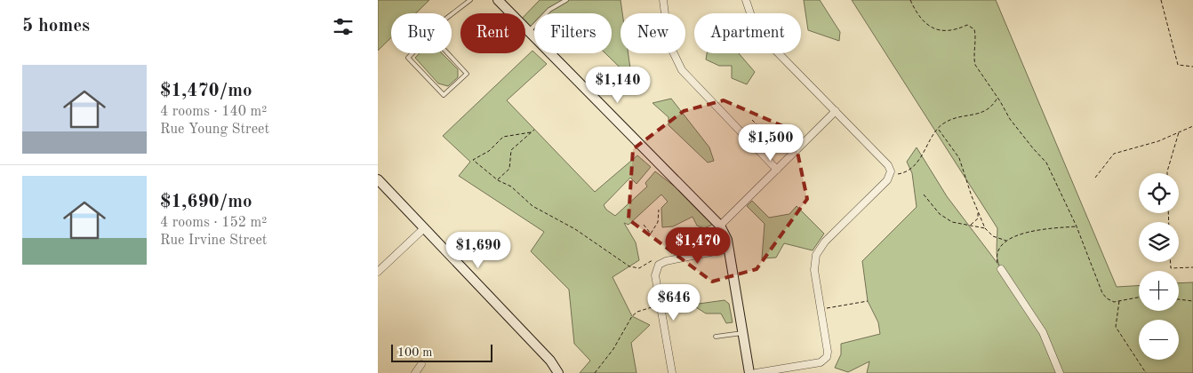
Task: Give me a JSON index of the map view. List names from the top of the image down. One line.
{"scale_bar":"100 m","page":{"heading":"5 homes","chip":["Buy","Rent","Filters","New","Apartment"],"list":[{"name":"$1,470/mo","note":"4 rooms · 140 m² · Rue Young Street"},{"name":"$1,690/mo","note":"4 rooms · 152 m² · Rue Irvine Street"}],"price":["$1,140","$1,500","$1,470","$1,690","$646"],"map_buttons":["+","−"],"scale":"100 m"}}
